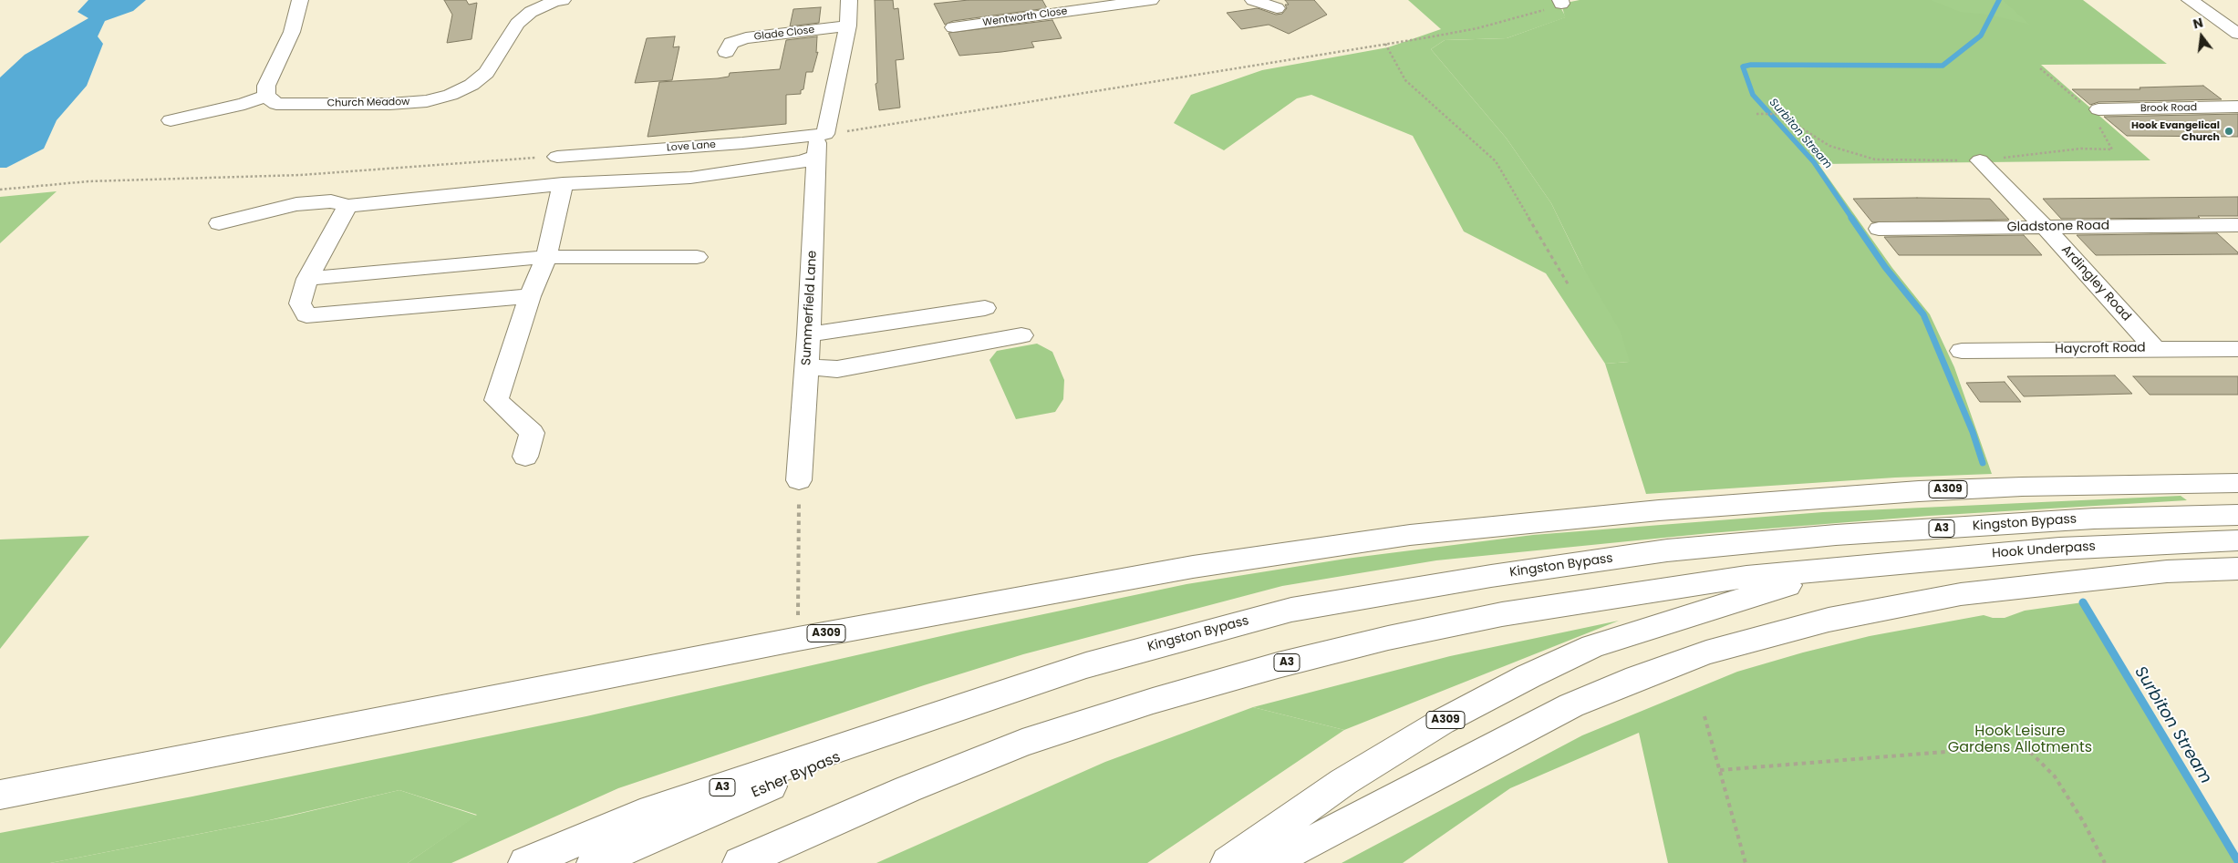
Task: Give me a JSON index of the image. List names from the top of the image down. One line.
{"streets":{"main road":["Wentworth Close","Glade Close","Church Meadow","Brook Road","Love Lane","Gladstone Road","Ardingley Road","Summerfield Lane","Haycroft Road","A309","Kingston Bypass","A3","Hook Underpass","Esher Bypass"]},"crossings":[["Glade Close","Summerfield Lane"],["Love Lane","Summerfield Lane"],["Gladstone Road","Ardingley Road"],["Ardingley Road","Haycroft Road"],["A309","A3"],["A309","Hook Underpass"],["Kingston Bypass","A3"],["Kingston Bypass","Esher Bypass"],["A3","Hook Underpass"],["A3","Esher Bypass"]],"water":["Surbiton Stream"],"parks":["Hook Leisure Gardens Allotments"],"places":["Hook Evangelical Church"],"north":"top"}
